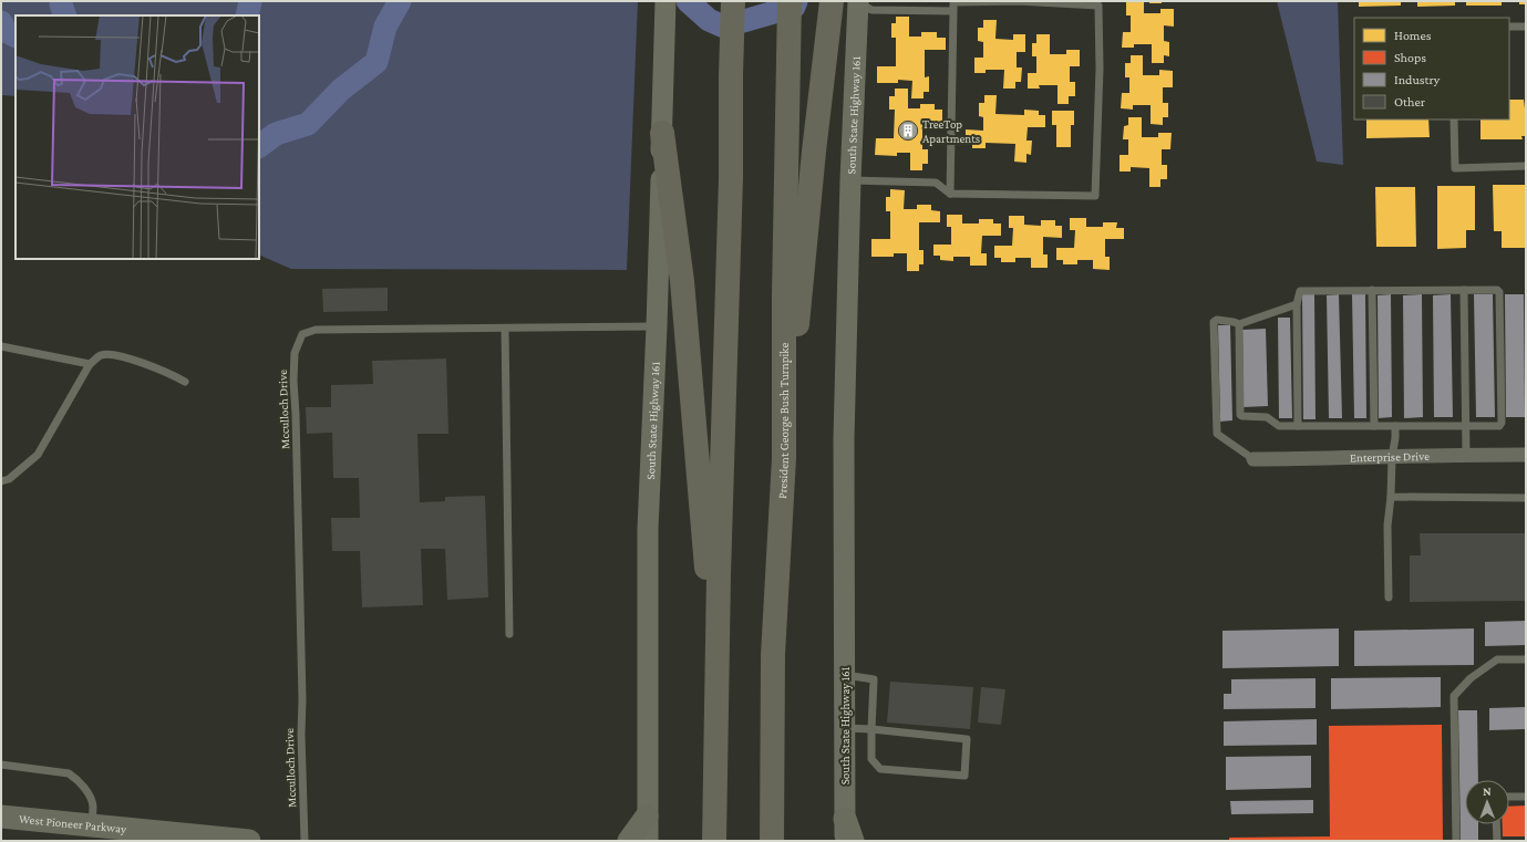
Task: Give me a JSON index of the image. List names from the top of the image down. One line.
{"streets":{"highway":["President George Bush Turnpike"],"main road":["South State Highway 161","West Pioneer Parkway"],"street":["Enterprise Drive"],"lane":["Mcculloch Drive"]},"crossings":[["South State Highway 161","Mcculloch Drive"]],"places":{"building":["TreeTop Apartments"]},"legend":["Homes","Shops","Industry","Other"],"north":"top"}
